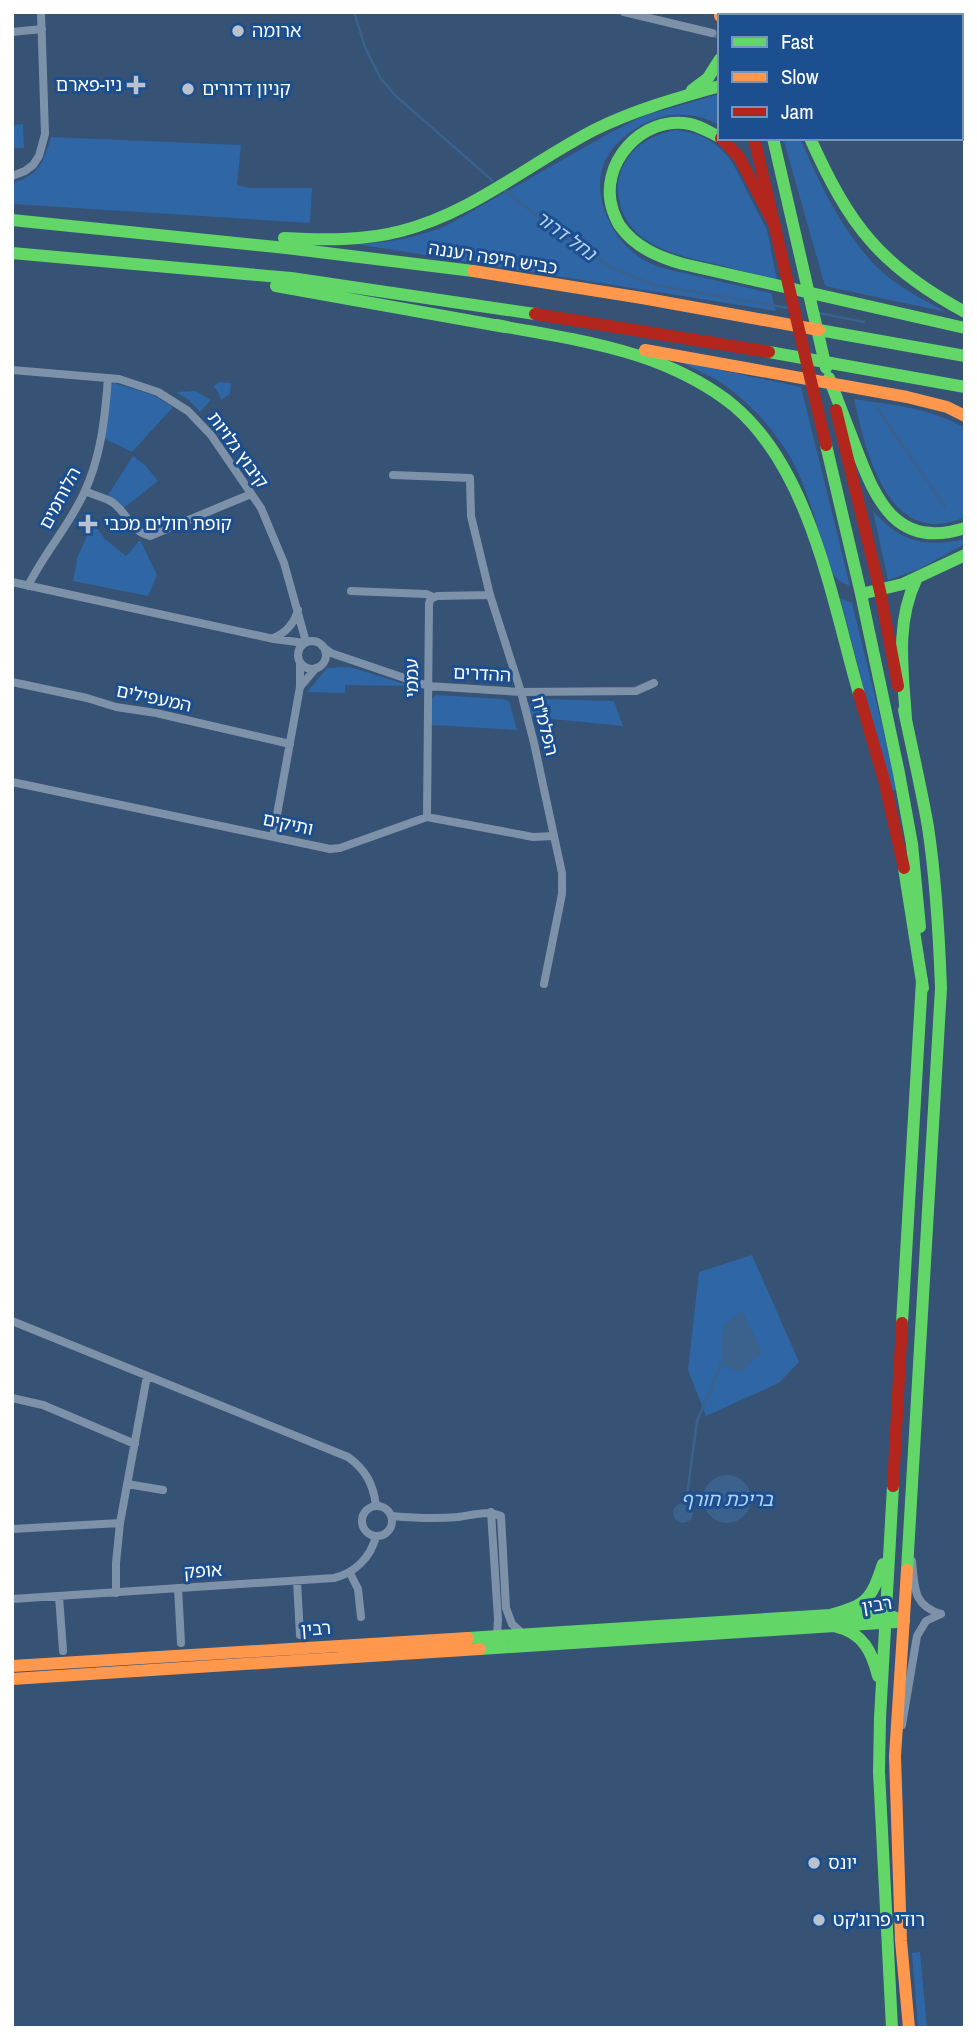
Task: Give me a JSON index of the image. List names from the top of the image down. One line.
{"streets":{"main road":["כביש חיפה רעננה","רבין"],"street":["קיבוץ גלויות","הלוחמים","ההדרים","עממי","המעפילים","הפלמ\"ח","ותיקים","אופק"]},"crossings":[["קיבוץ גלויות","הלוחמים"],["קיבוץ גלויות","ההדרים"],["ההדרים","עממי"],["ההדרים","הפלמ\"ח"],["עממי","ותיקים"],["הפלמ\"ח","ותיקים"]],"water":["נחל דרור","בריכת חורף"],"places":{"other":["ארומה","קניון דרורים","יונס","רודי פרוג'קט"],"health":["ניו-פארם","קופת חולים מכבי"]},"legend":["Fast","Slow","Jam"]}
